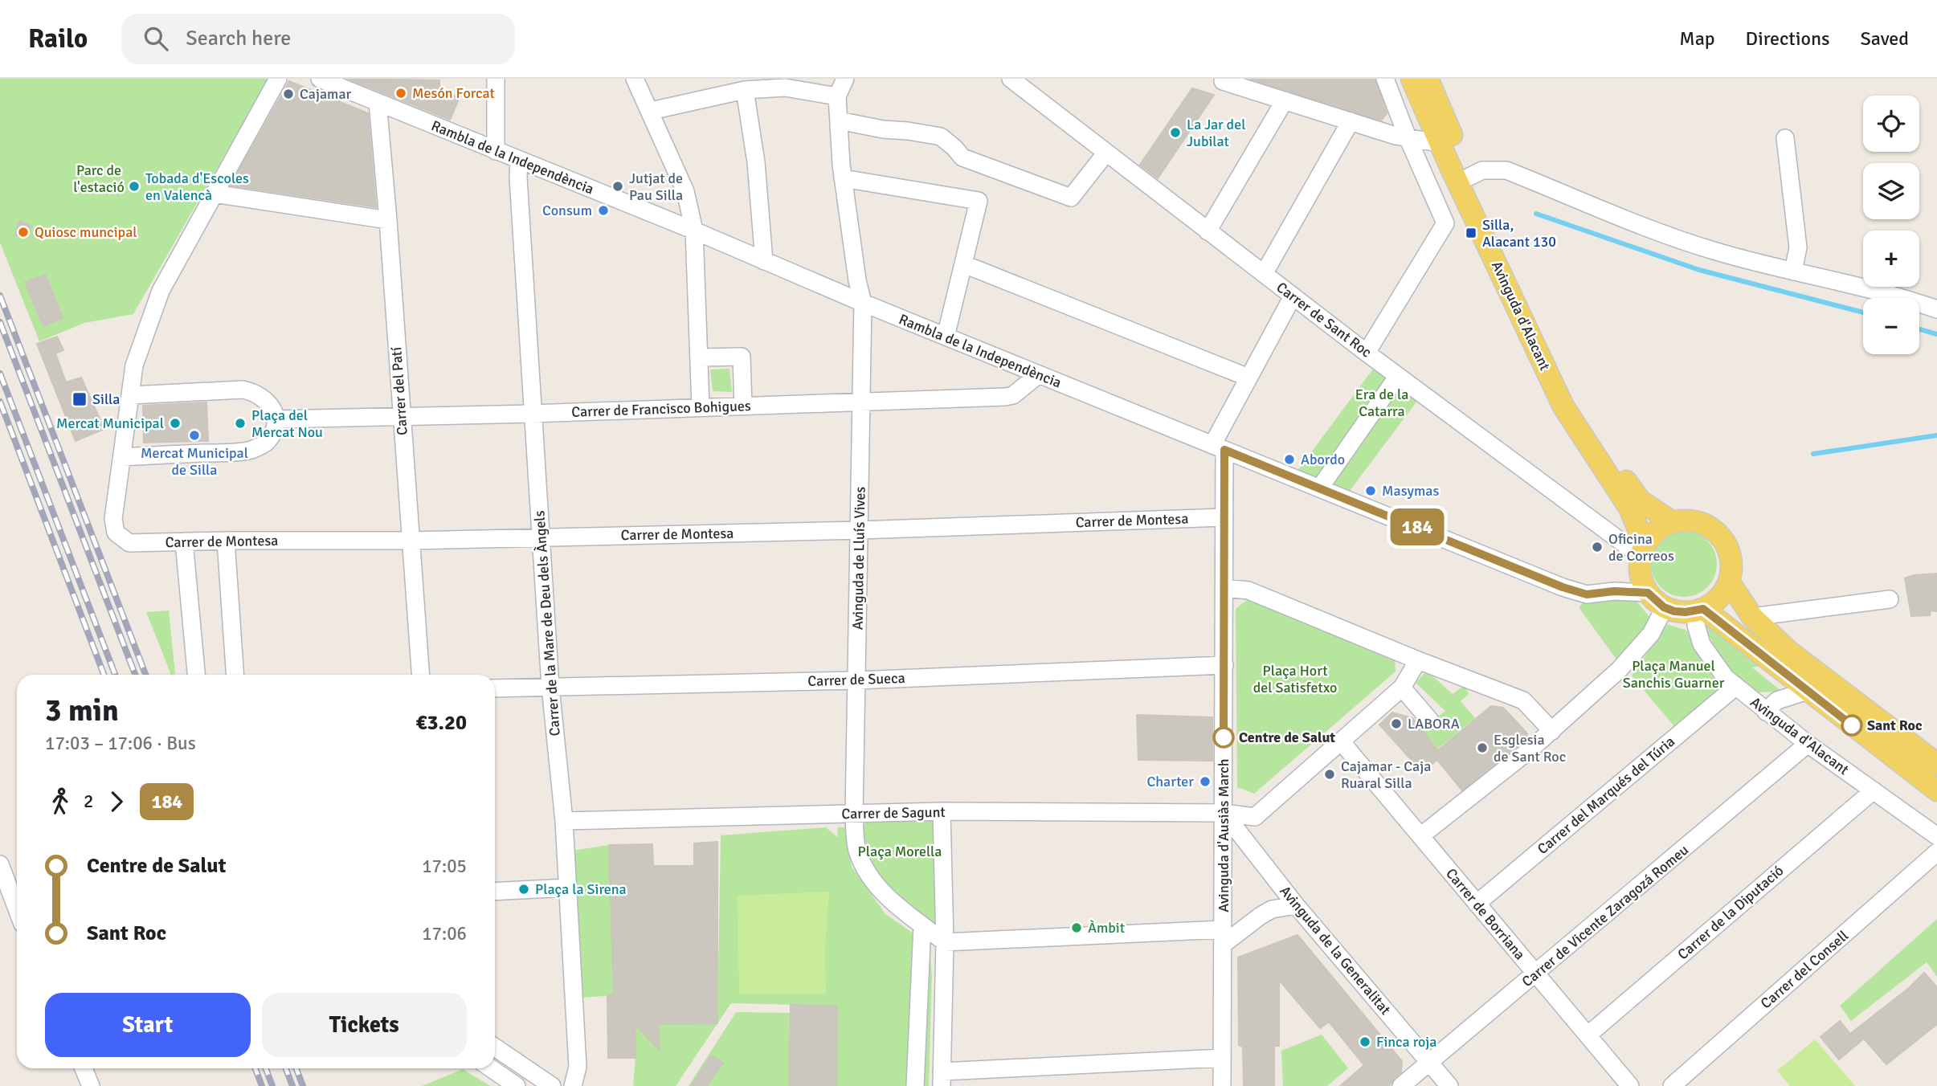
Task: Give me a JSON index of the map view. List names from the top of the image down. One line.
{"streets":{"main road":["Avinguda d'Alacant"],"street":["Rambla de la Independència","Carrer de Sant Roc","Carrer del Patí","Carrer de Francisco Bohigues","Carrer de Montesa","Avinguda de Lluís Vives","Carrer de la Mare de Deu dels Àngels","Carrer de Sueca","Carrer del Marqués del Túria","Carrer de Sagunt","Avinguda d'Ausiàs March","Carrer de la Diputació","Carrer de Borriana","Carrer de Vicente Zaragozá Romeu","Avinguda de la Generalitat","Carrer del Consell"]},"crossings":[["Rambla de la Independència","Avinguda d'Alacant"],["Rambla de la Independència","Carrer de Sant Roc"],["Rambla de la Independència","Carrer del Patí"],["Rambla de la Independència","Carrer de Francisco Bohigues"],["Rambla de la Independència","Avinguda de Lluís Vives"],["Rambla de la Independència","Carrer de la Mare de Deu dels Àngels"],["Rambla de la Independència","Avinguda d'Ausiàs March"],["Avinguda d'Alacant","Carrer de Sant Roc"],["Avinguda d'Alacant","Carrer del Marqués del Túria"],["Avinguda d'Alacant","Carrer de la Diputació"],["Avinguda d'Alacant","Carrer de Vicente Zaragozá Romeu"],["Carrer del Patí","Carrer de Francisco Bohigues"],["Carrer del Patí","Carrer de Montesa"],["Carrer de Francisco Bohigues","Avinguda de Lluís Vives"],["Carrer de Francisco Bohigues","Carrer de la Mare de Deu dels Àngels"],["Carrer de Montesa","Avinguda de Lluís Vives"],["Carrer de Montesa","Carrer de la Mare de Deu dels Àngels"],["Carrer de Montesa","Avinguda d'Ausiàs March"],["Avinguda de Lluís Vives","Carrer de Sueca"],["Avinguda de Lluís Vives","Carrer de Sagunt"],["Carrer de la Mare de Deu dels Àngels","Carrer de Sueca"],["Carrer de la Mare de Deu dels Àngels","Carrer de Sagunt"],["Carrer de Sueca","Avinguda d'Ausiàs March"],["Carrer del Marqués del Túria","Carrer de Borriana"],["Carrer de Sagunt","Avinguda d'Ausiàs March"],["Carrer de Sagunt","Carrer de Borriana"],["Carrer de Sagunt","Avinguda de la Generalitat"],["Avinguda d'Ausiàs March","Avinguda de la Generalitat"],["Carrer de la Diputació","Carrer de Borriana"],["Carrer de Borriana","Carrer de Vicente Zaragozá Romeu"],["Carrer de Vicente Zaragozá Romeu","Avinguda de la Generalitat"]],"parks":["Parc de l'estació","Era de la Catarra","Plaça Manuel Sanchis Guarner","Plaça Hort del Satisfetxo","Plaça Morella"],"places":{"other":["Mesón Forcat","Cajamar","La Jar del Jubilat","Tobada d'Escoles en Valencà","Jutjat de Pau Silla","Consum","Quiosc muncipal","Mercat Municipal","Plaça del Mercat Nou","Mercat Municipal de Silla","Abordo","Masymas","Oficina de Correos","LABORA","Sant Roc","Centre de Salut","Esglesia de Sant Roc","Cajamar - Caja Ruaral Silla","Charter","Plaça la Sirena","Àmbit","Finca roja"],"transit":["Silla, Alacant 130","Silla"]},"lines":["bus line 184"],"page":{"header":"Railo","search":"Search here","nav":["Map","Directions","Saved"],"on_map":"184","map_buttons":["+","−"],"heading":["3 min","17:03 – 17:06 · Bus","€3.20"],"legs":["2","184"],"list":[{"name":"Centre de Salut","value":"17:05"},{"name":"Sant Roc","value":"17:06"}],"buttons":["Start","Tickets"]}}
